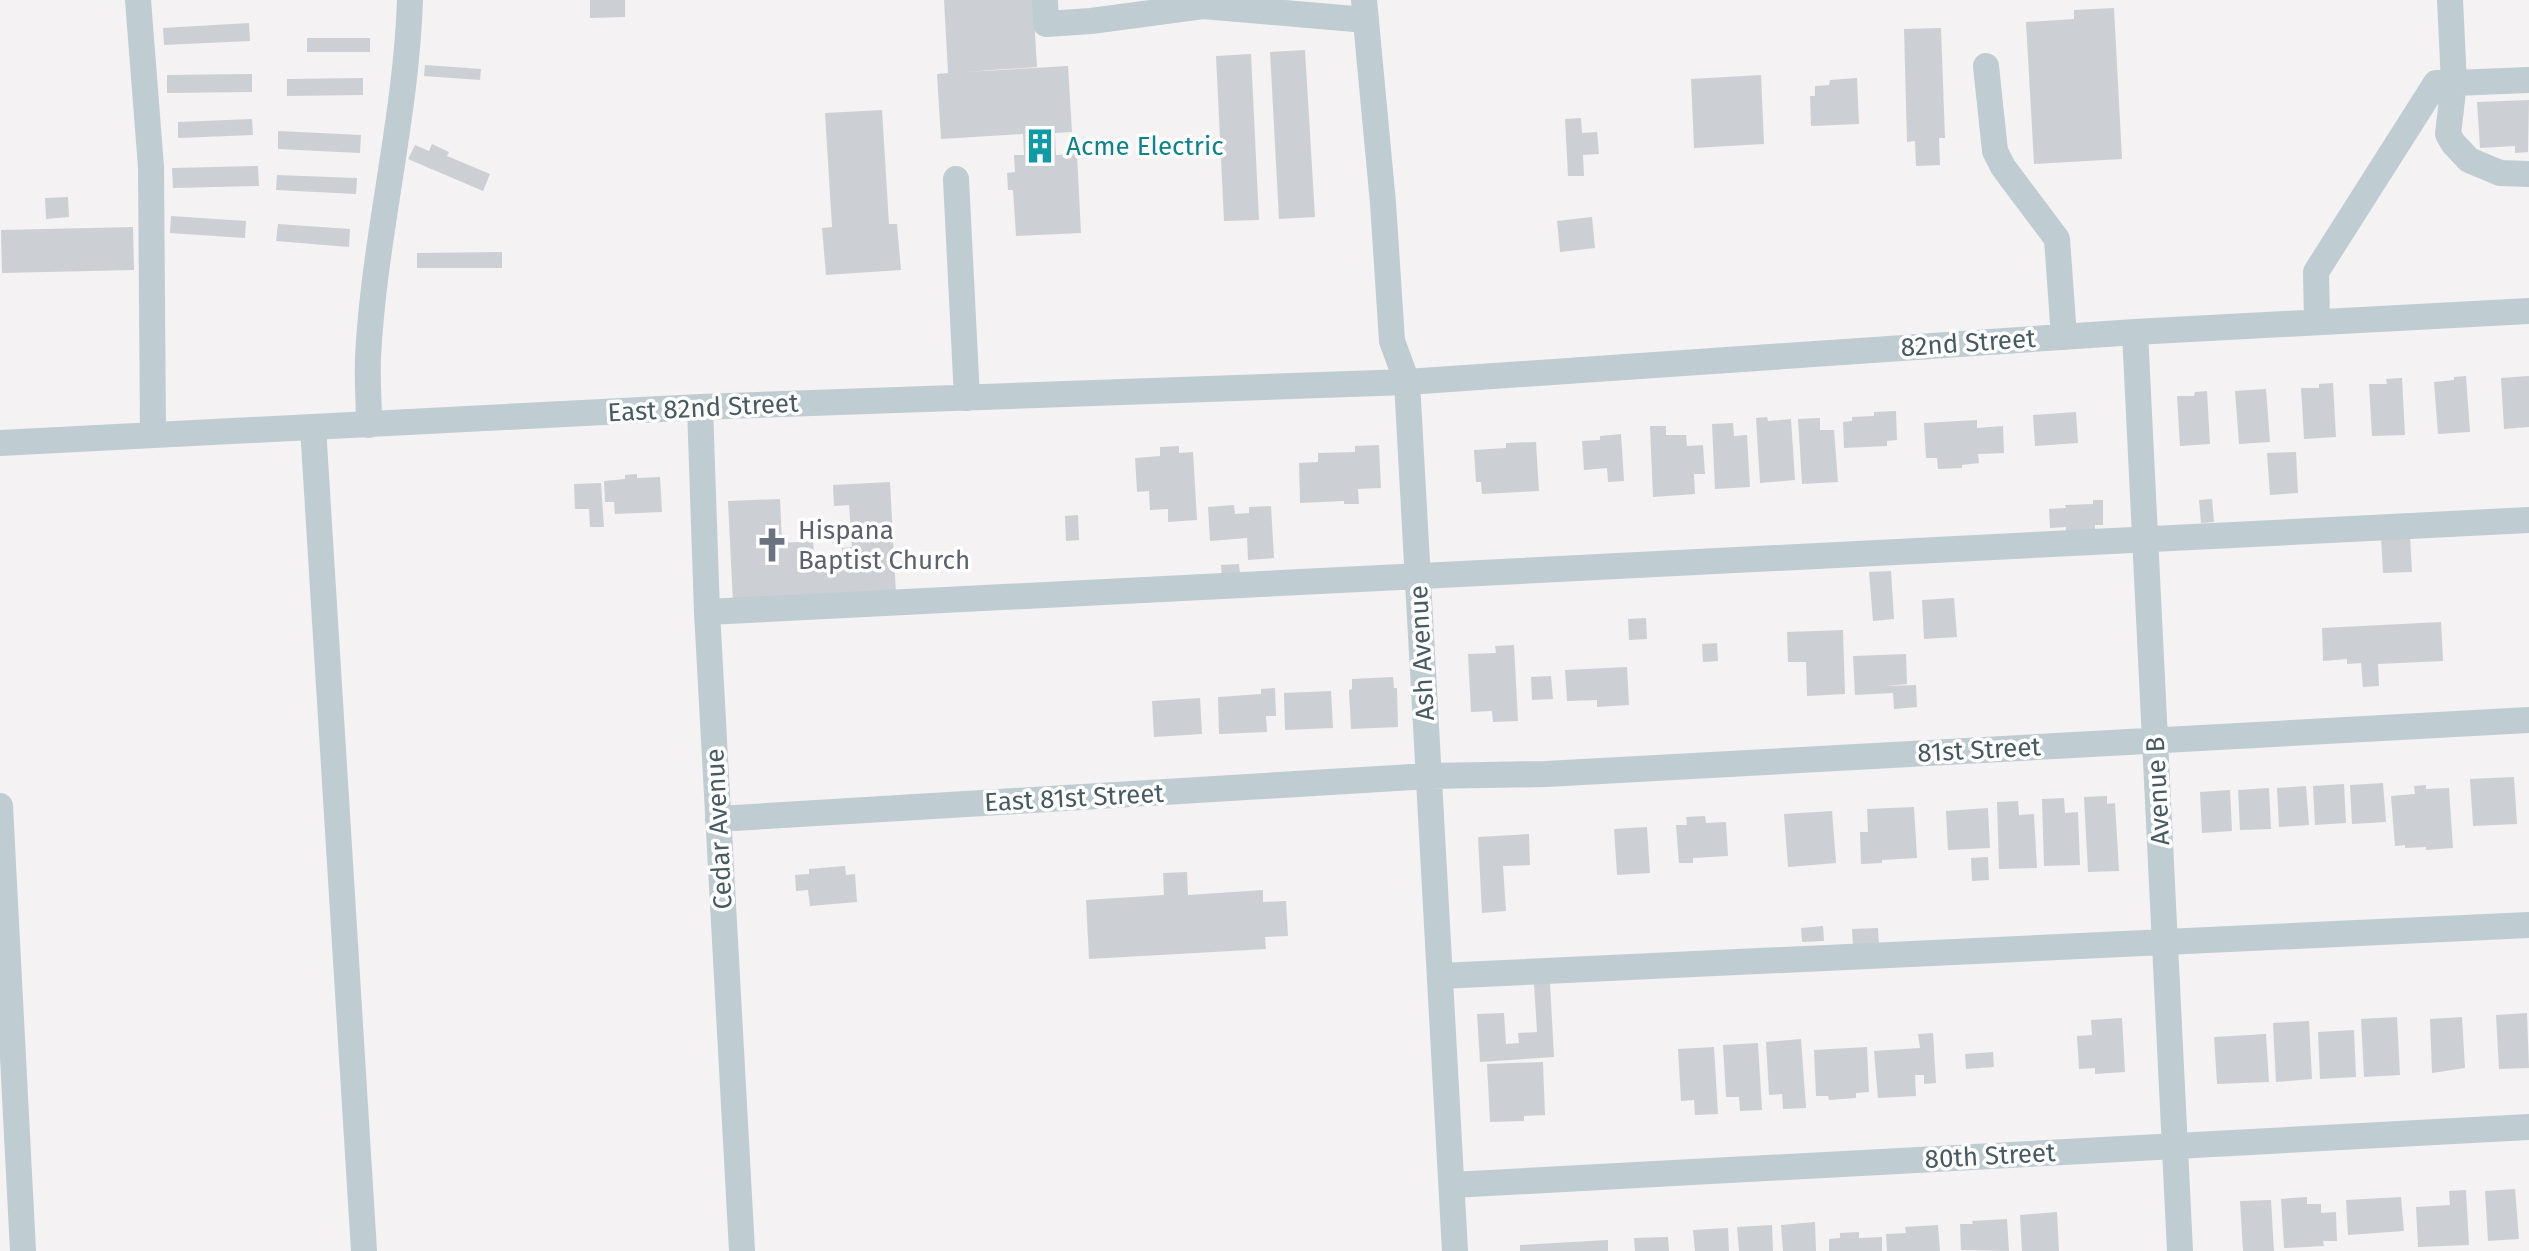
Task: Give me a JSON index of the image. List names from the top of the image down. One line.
{"streets":{"street":["82nd Street","East 82nd Street","Ash Avenue","81st Street","Avenue B","East 81st Street","Cedar Avenue","80th Street"]},"crossings":[["82nd Street","East 82nd Street"],["82nd Street","Ash Avenue"],["82nd Street","Avenue B"],["East 82nd Street","Ash Avenue"],["East 82nd Street","Cedar Avenue"],["Ash Avenue","81st Street"],["Ash Avenue","East 81st Street"],["Ash Avenue","80th Street"],["81st Street","Avenue B"],["81st Street","East 81st Street"],["Avenue B","80th Street"],["East 81st Street","Cedar Avenue"]],"places":{"building":["Acme Electric"],"church":["Hispana Baptist Church"]}}
